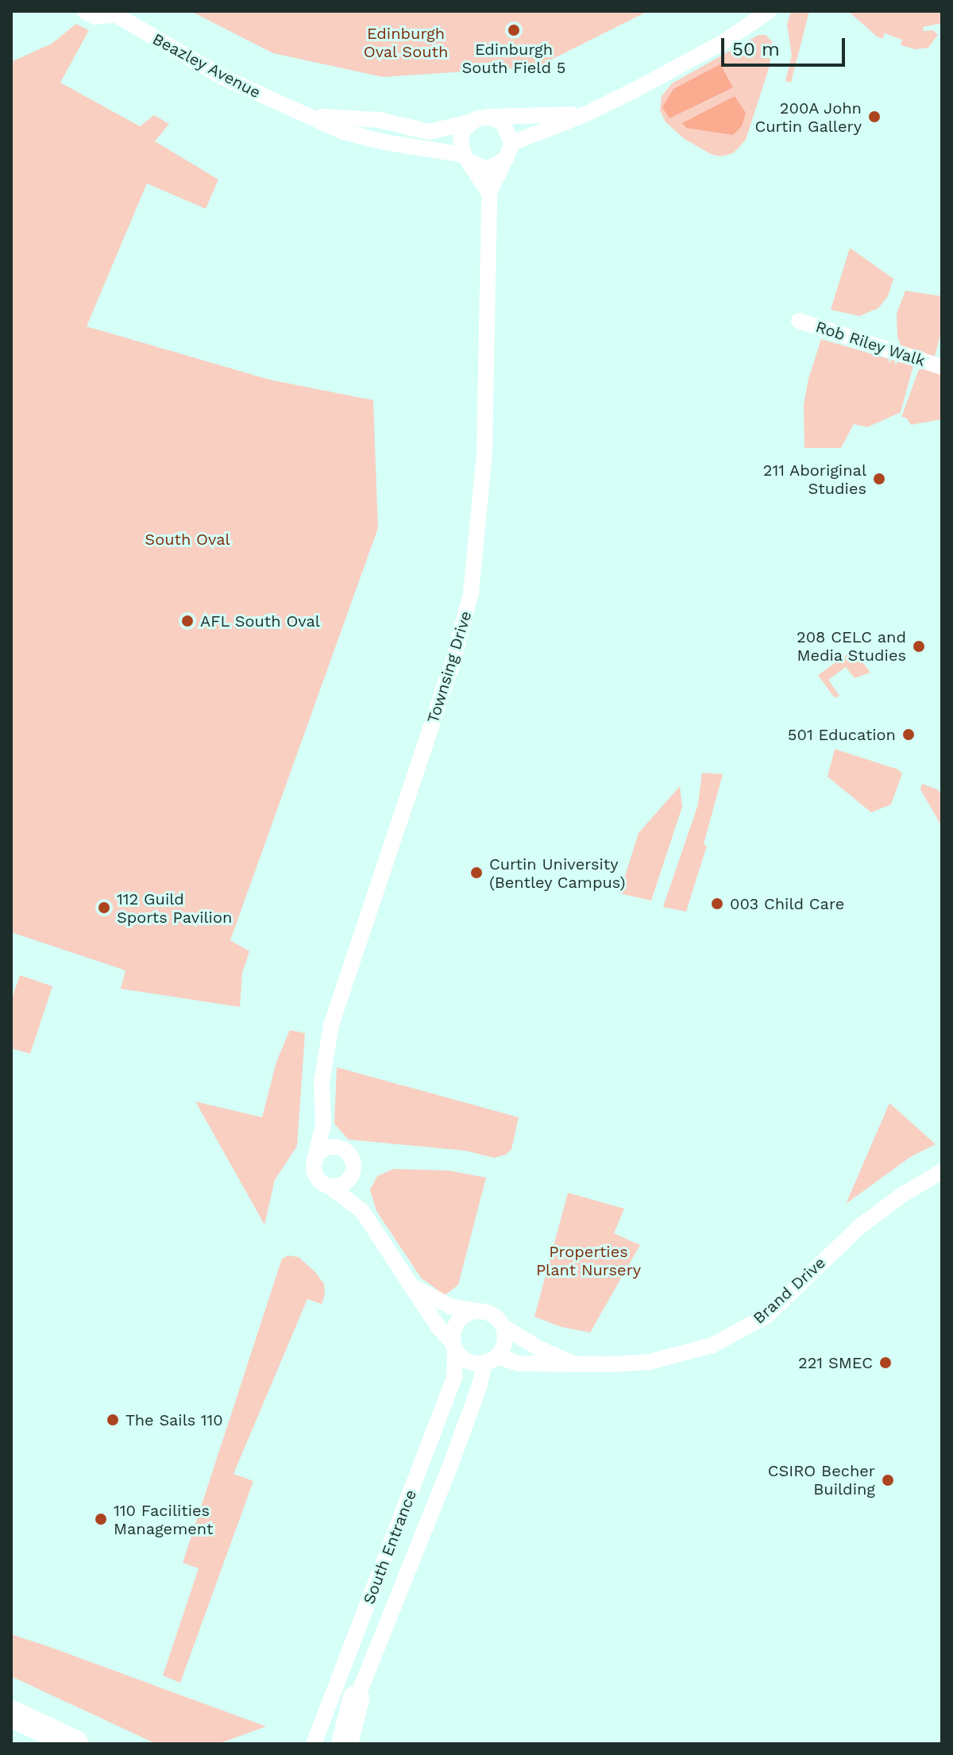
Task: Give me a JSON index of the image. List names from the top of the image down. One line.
{"streets":{"street":["Beazley Avenue","Rob Riley Walk","Townsing Drive","Brand Drive","South Entrance"]},"crossings":[["Beazley Avenue","Townsing Drive"],["Brand Drive","South Entrance"]],"parks":["Edinburgh Oval South","South Oval","Properties Plant Nursery"],"places":["Edinburgh South Field 5","200A John Curtin Gallery","211 Aboriginal Studies","AFL South Oval","208 CELC and Media Studies","501 Education","Curtin University (Bentley Campus)","003 Child Care","112 Guild Sports Pavilion","221 SMEC","The Sails 110","CSIRO Becher Building","110 Facilities Management"],"scale_bar":"50 m"}
